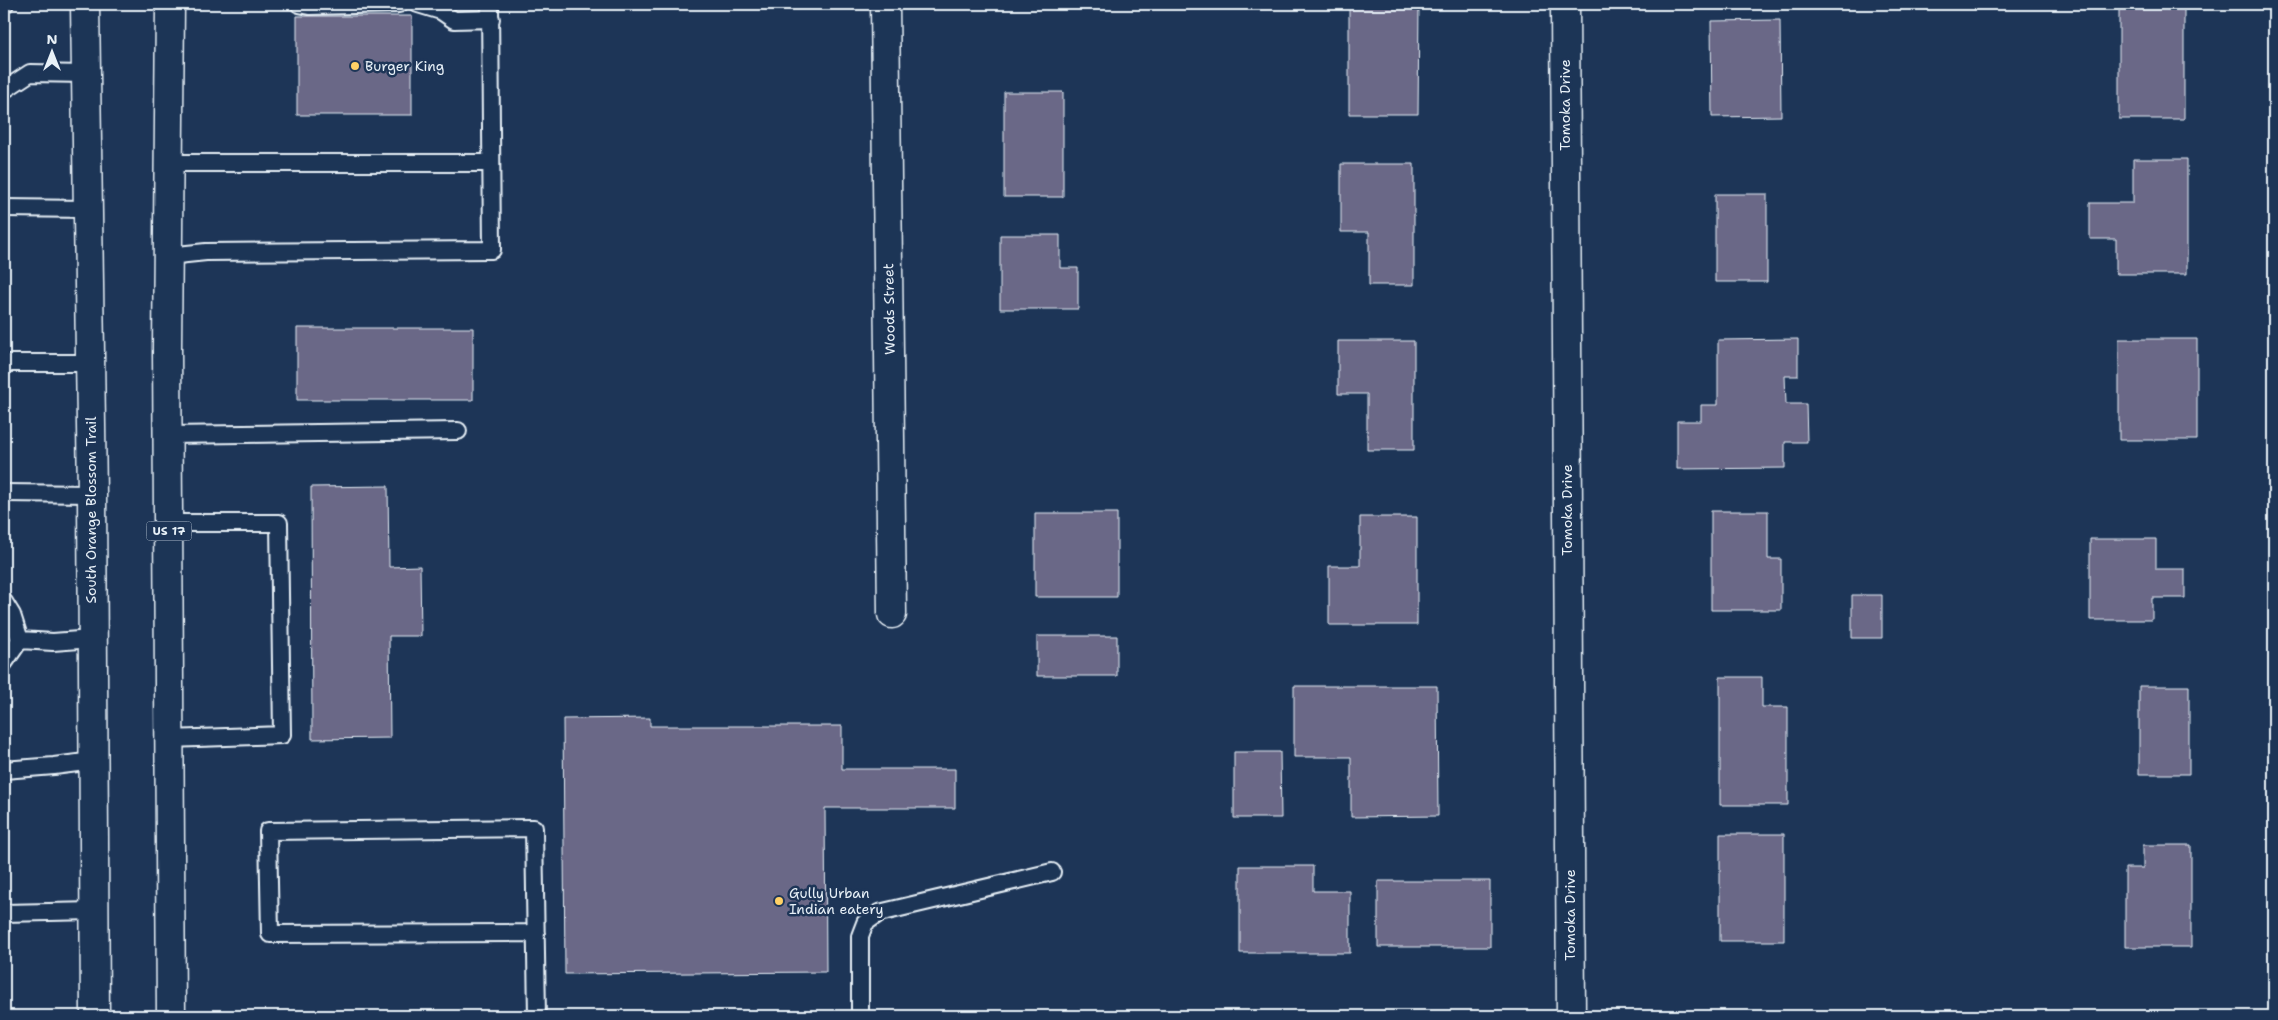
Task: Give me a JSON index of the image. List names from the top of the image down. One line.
{"streets":{"main road":["Tomoka Drive","Woods Street","South Orange Blossom Trail","US 17"]},"places":["Burger King","Gully Urban Indian eatery"],"north":"top"}
